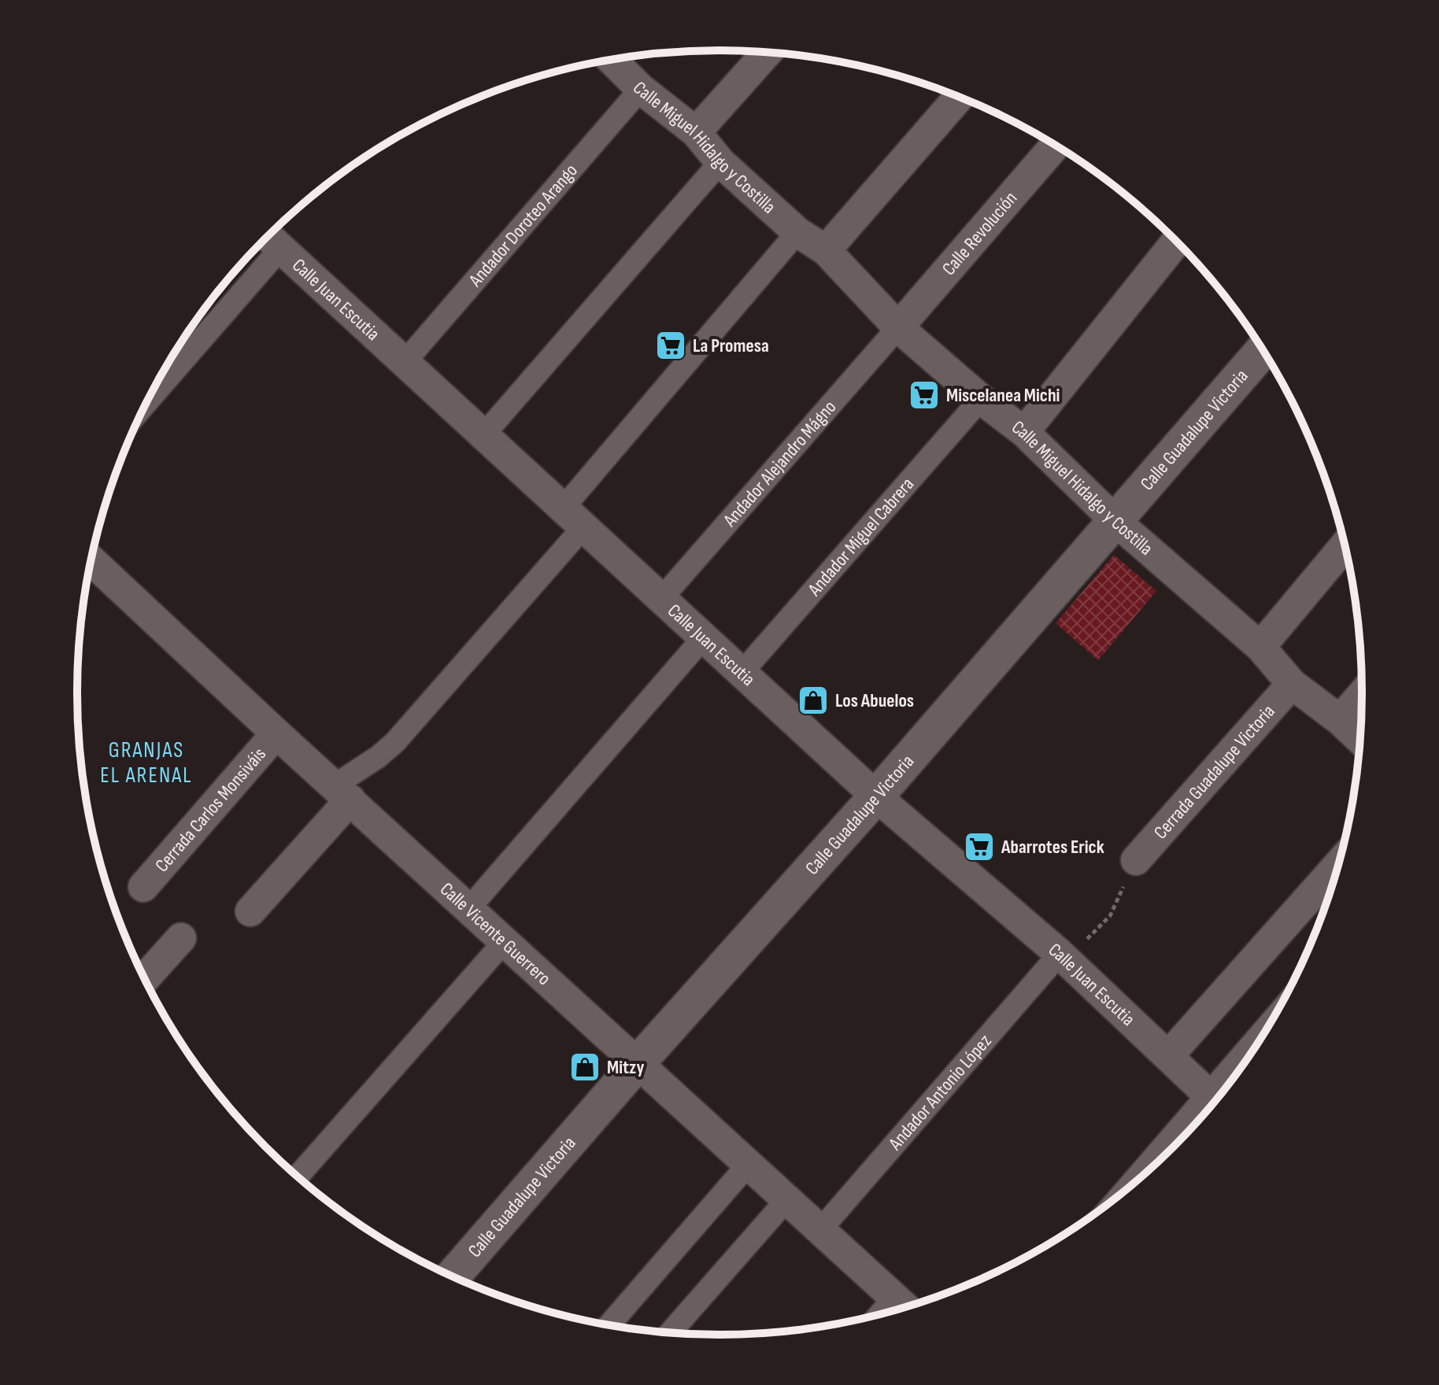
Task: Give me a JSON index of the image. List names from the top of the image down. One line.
{"streets":{"street":["Calle Miguel Hidalgo y Costilla","Andador Doroteo Arango","Calle Revolución","Calle Juan Escutia","Calle Guadalupe Victoria","Andador Alejandro Mágno","Andador Miguel Cabrera","Cerrada Guadalupe Victoria","Cerrada Carlos Monsiváis","Calle Vicente Guerrero","Andador Antonio López"]},"crossings":[["Calle Miguel Hidalgo y Costilla","Andador Doroteo Arango"],["Calle Miguel Hidalgo y Costilla","Calle Revolución"],["Calle Miguel Hidalgo y Costilla","Calle Guadalupe Victoria"],["Calle Miguel Hidalgo y Costilla","Andador Alejandro Mágno"],["Calle Miguel Hidalgo y Costilla","Andador Miguel Cabrera"],["Calle Miguel Hidalgo y Costilla","Cerrada Guadalupe Victoria"],["Andador Doroteo Arango","Calle Juan Escutia"],["Calle Revolución","Andador Alejandro Mágno"],["Calle Juan Escutia","Calle Guadalupe Victoria"],["Calle Juan Escutia","Andador Alejandro Mágno"],["Calle Juan Escutia","Andador Miguel Cabrera"],["Calle Juan Escutia","Andador Antonio López"],["Calle Guadalupe Victoria","Calle Vicente Guerrero"],["Cerrada Carlos Monsiváis","Calle Vicente Guerrero"],["Calle Vicente Guerrero","Andador Antonio López"]],"districts":["GRANJAS EL ARENAL"],"places":{"supermarket":["La Promesa","Miscelanea Michi","Abarrotes Erick"],"shop":["Los Abuelos","Mitzy"]}}
